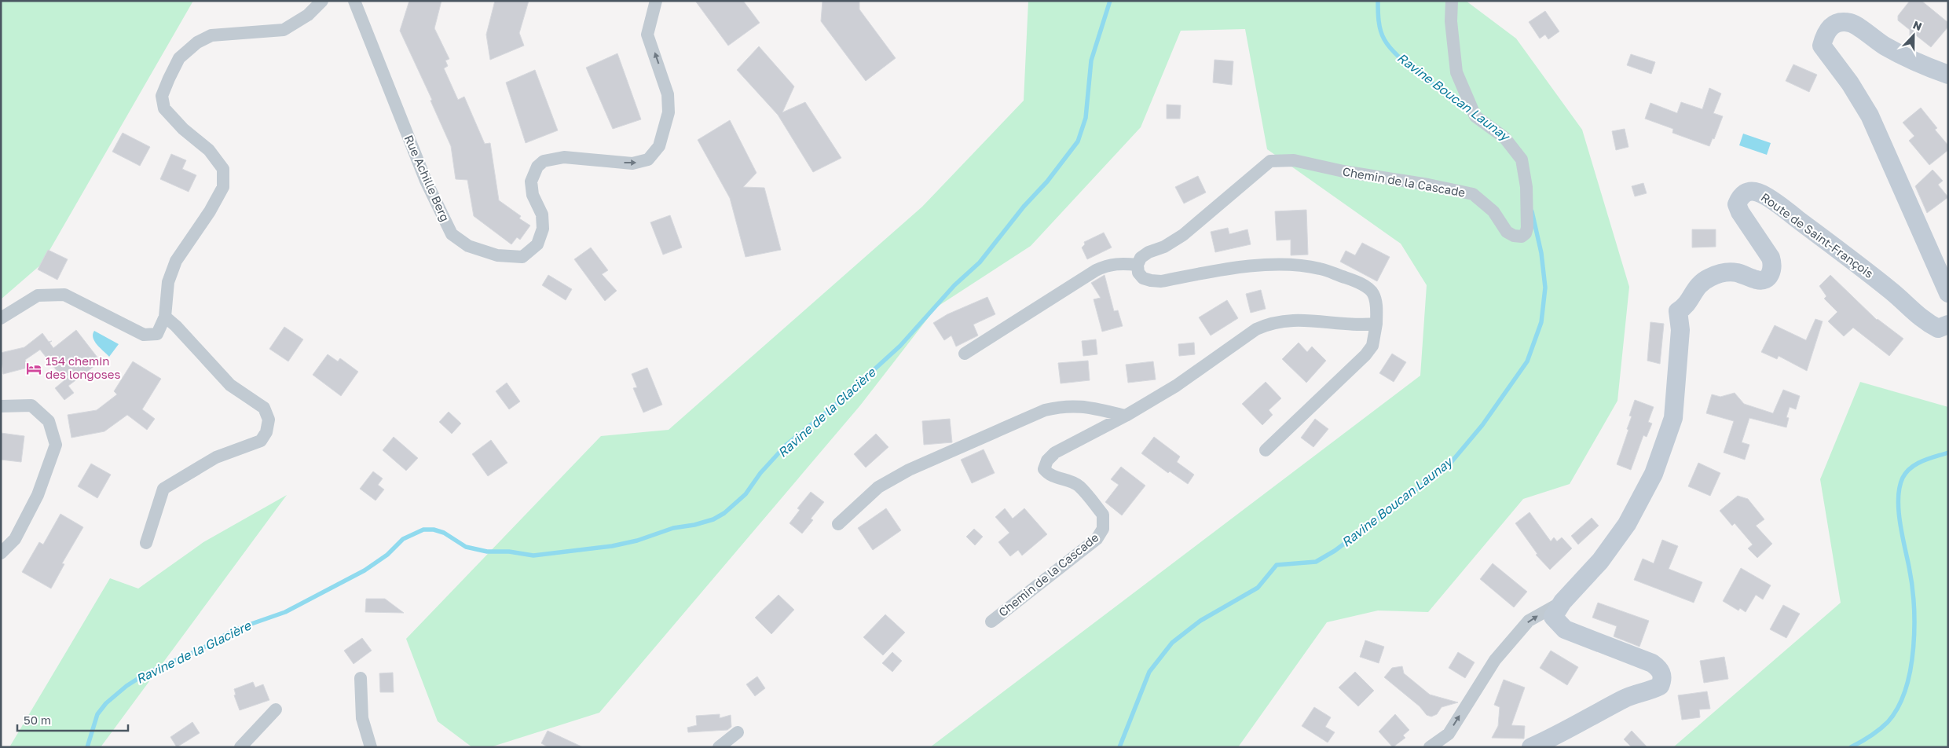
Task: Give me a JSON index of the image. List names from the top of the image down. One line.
{"streets":{"main road":["Route de Saint-François"],"street":["Rue Achille Berg","Chemin de la Cascade"]},"water":["Ravine Boucan Launay","Ravine de la Glacière"],"places":{"hotel":["154 chemin des longoses"]},"scale_bar":"50 m","north":"top"}
